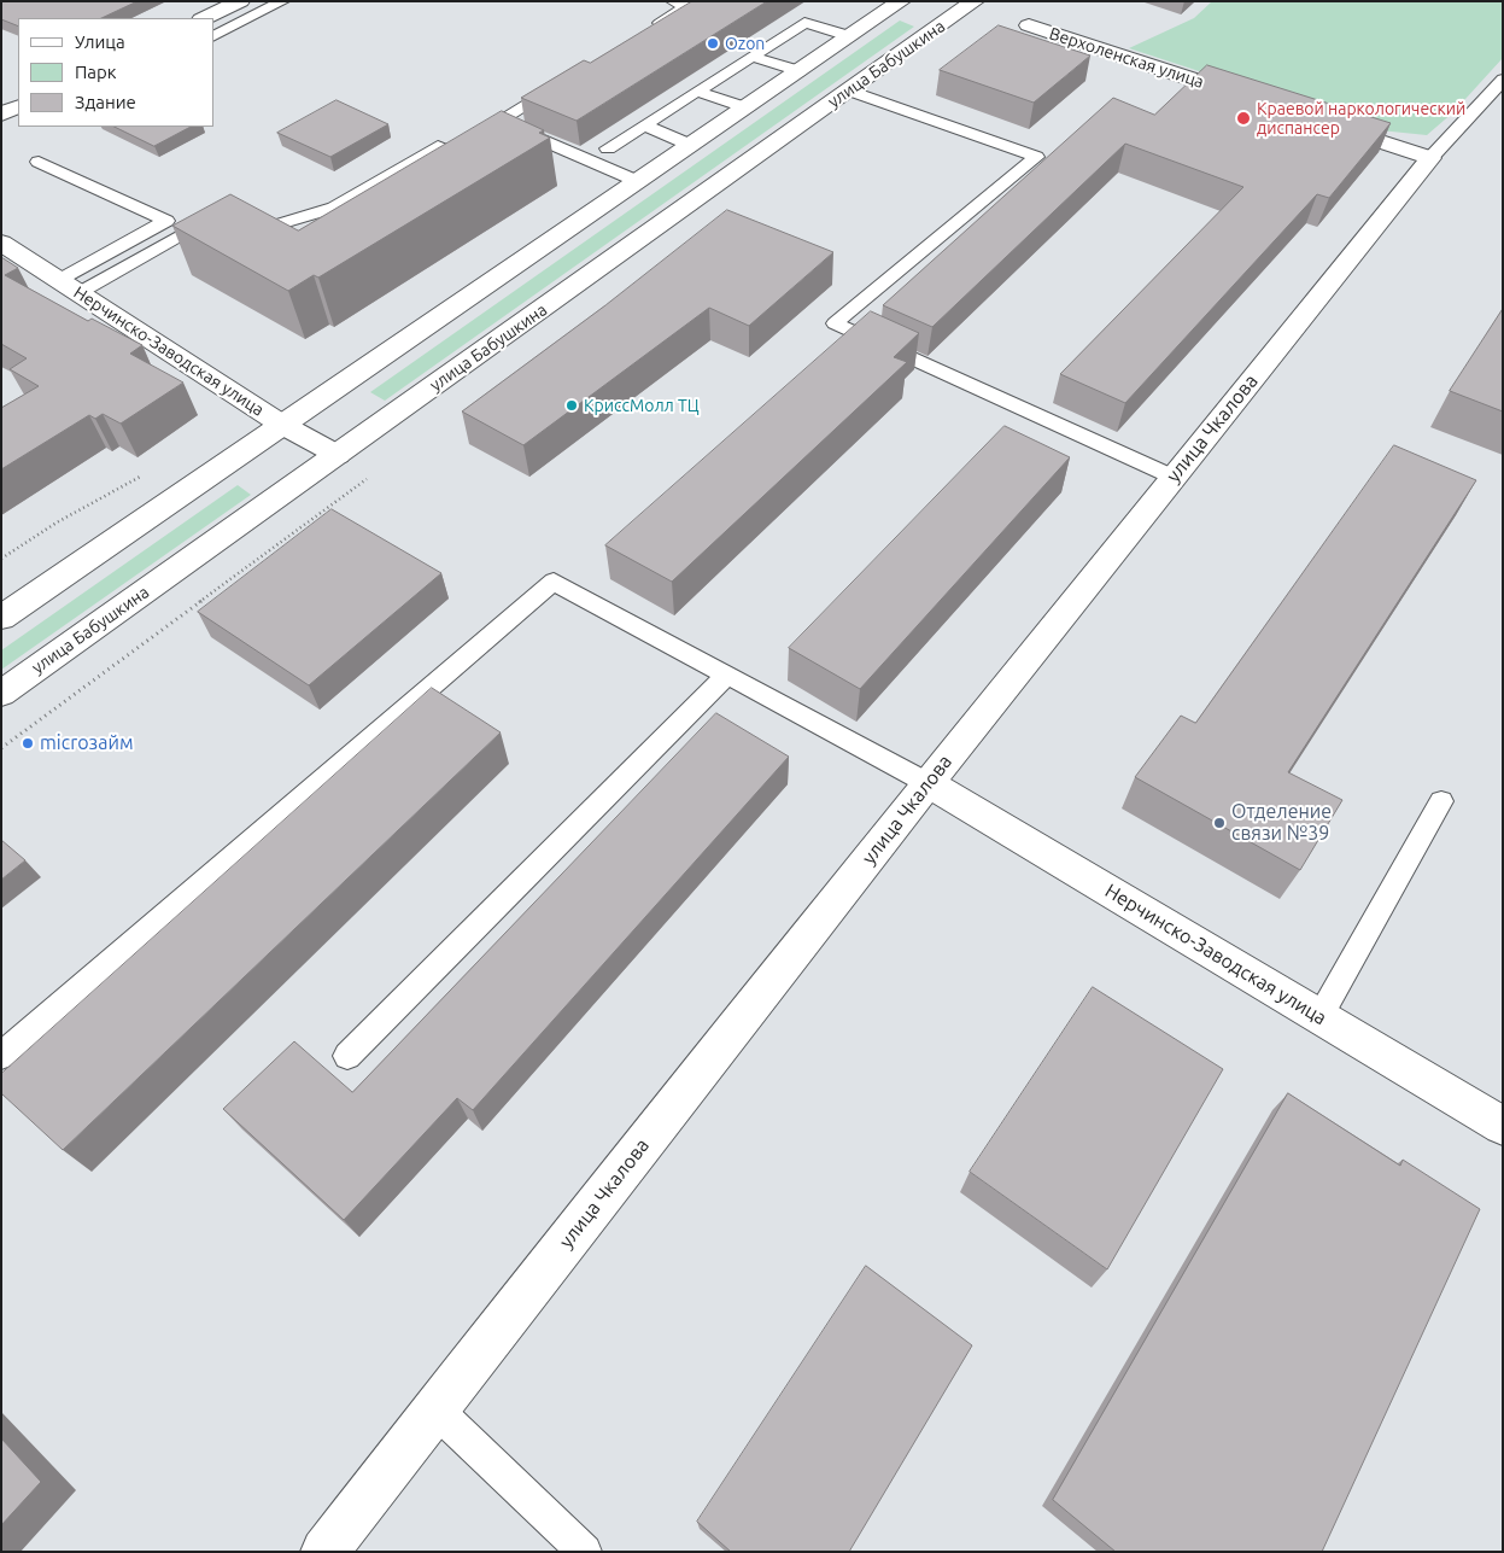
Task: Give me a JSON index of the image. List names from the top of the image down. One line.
{"streets":{"street":["Верхоленская улица","улица Бабушкина","Нерчинско-Заводская улица","улица Чкалова"]},"crossings":[["улица Бабушкина","Нерчинско-Заводская улица"],["Нерчинско-Заводская улица","улица Чкалова"]],"places":["Ozon","Краевой наркологический диспансер","КриссМолл ТЦ","microзайм","Отделение связи №39"],"legend":["Улица","Парк","Здание"]}
